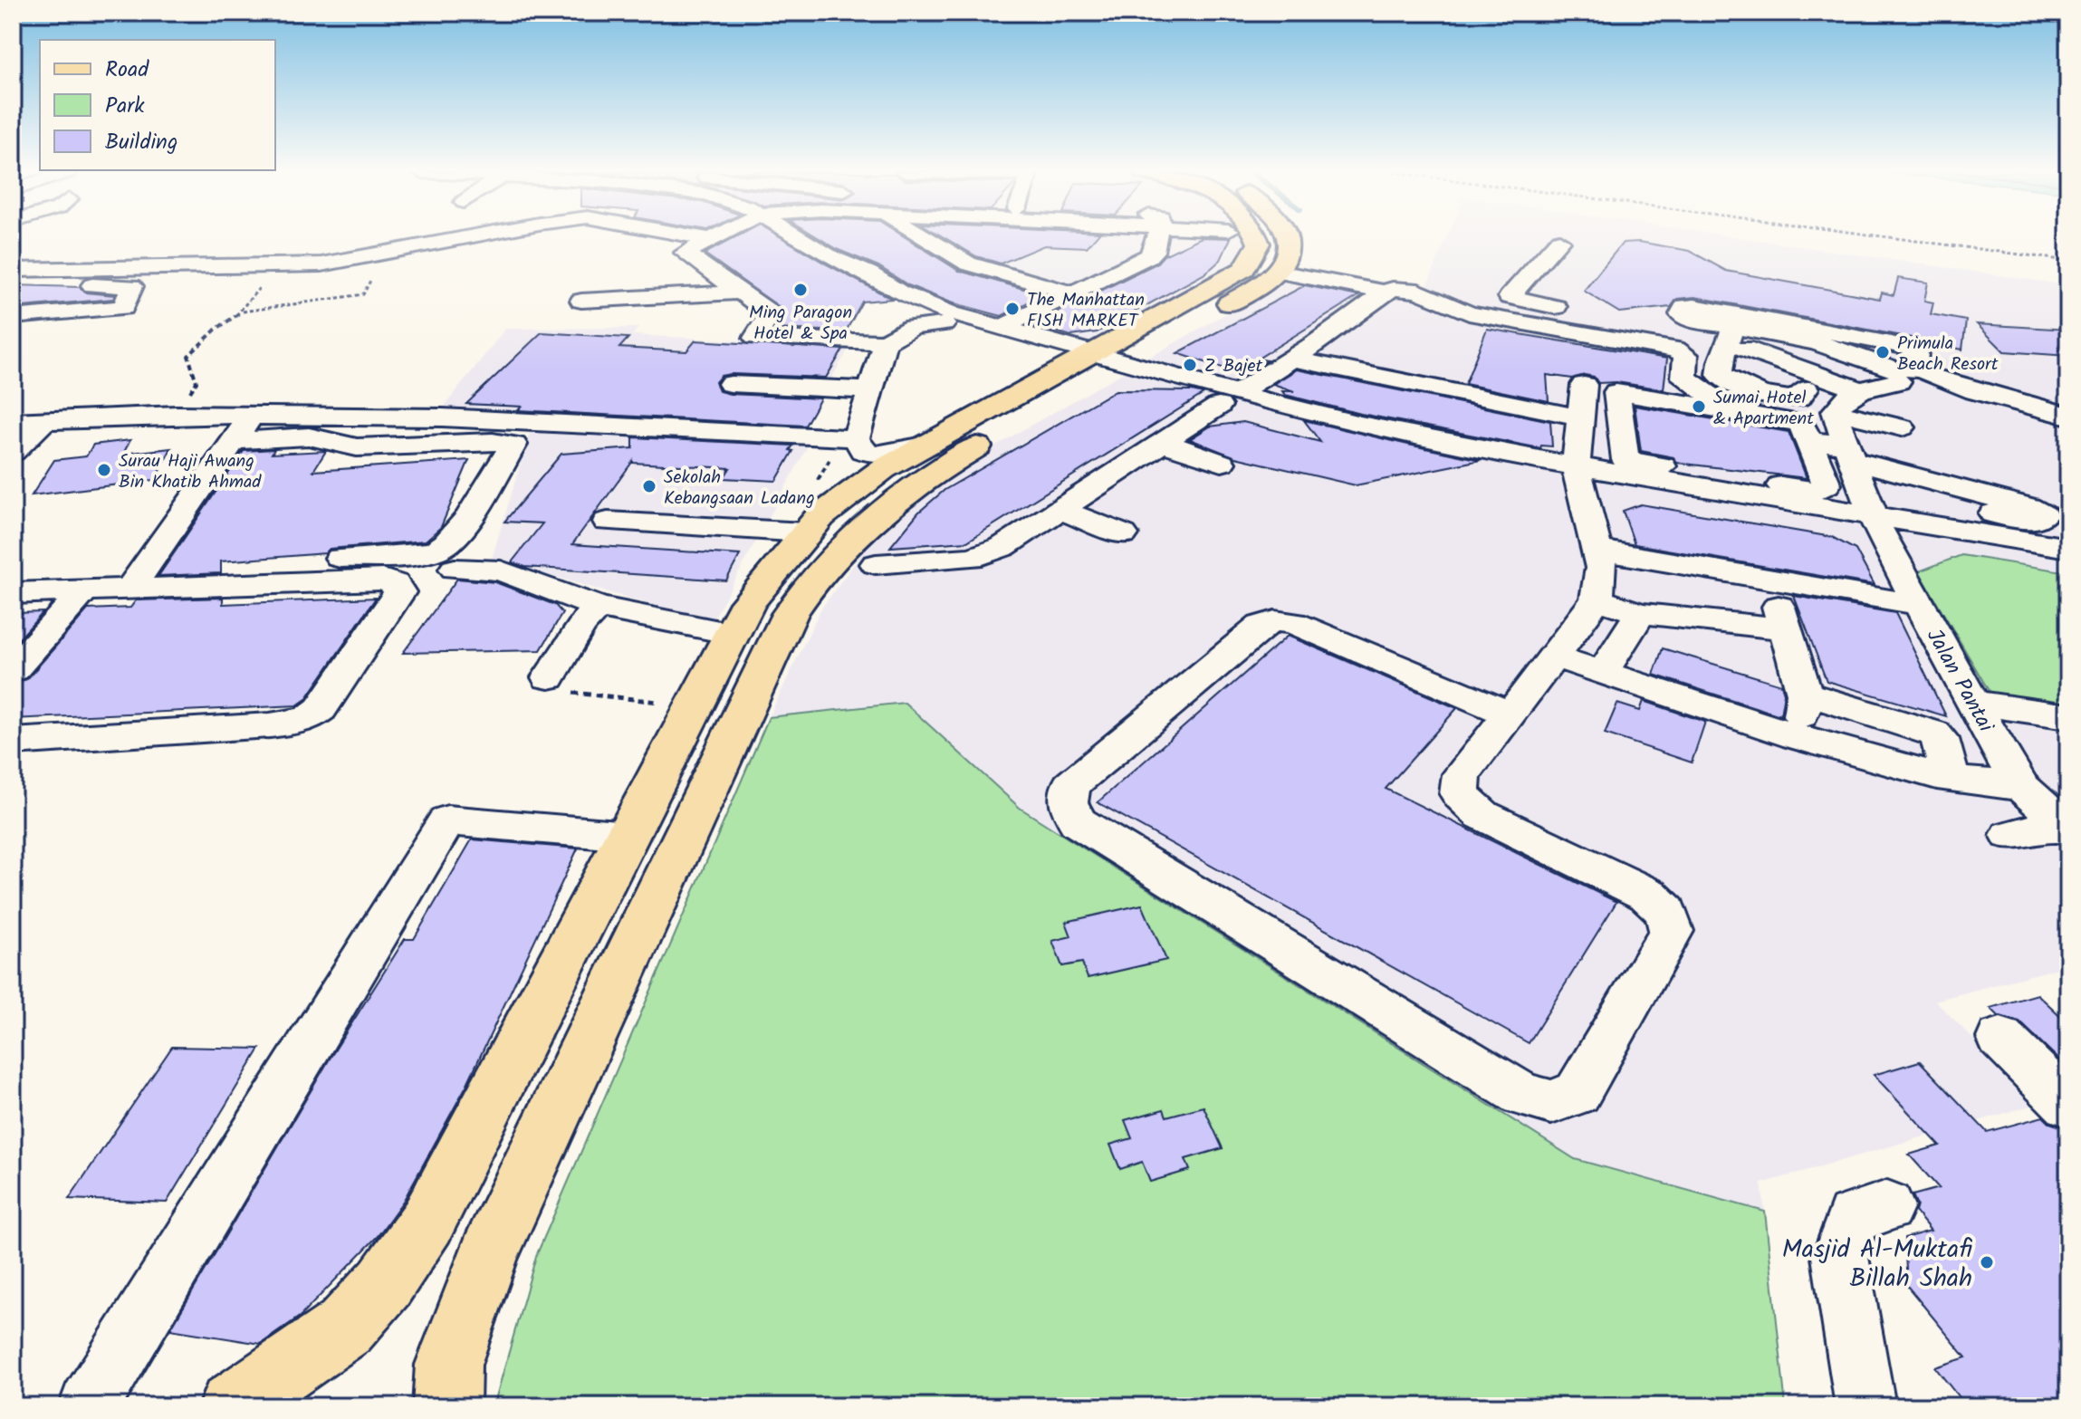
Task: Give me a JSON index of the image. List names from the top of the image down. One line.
{"streets":{"street":["Jalan Pantai"]},"places":["Ming Paragon Hotel & Spa","The Manhattan FISH MARKET","Primula Beach Resort","Z Bajet","Sumai Hotel & Apartment","Surau Haji Awang Bin Khatib Ahmad","Sekolah Kebangsaan Ladang","Masjid Al-Muktafi Billah Shah"],"legend":["Road","Park","Building"]}
